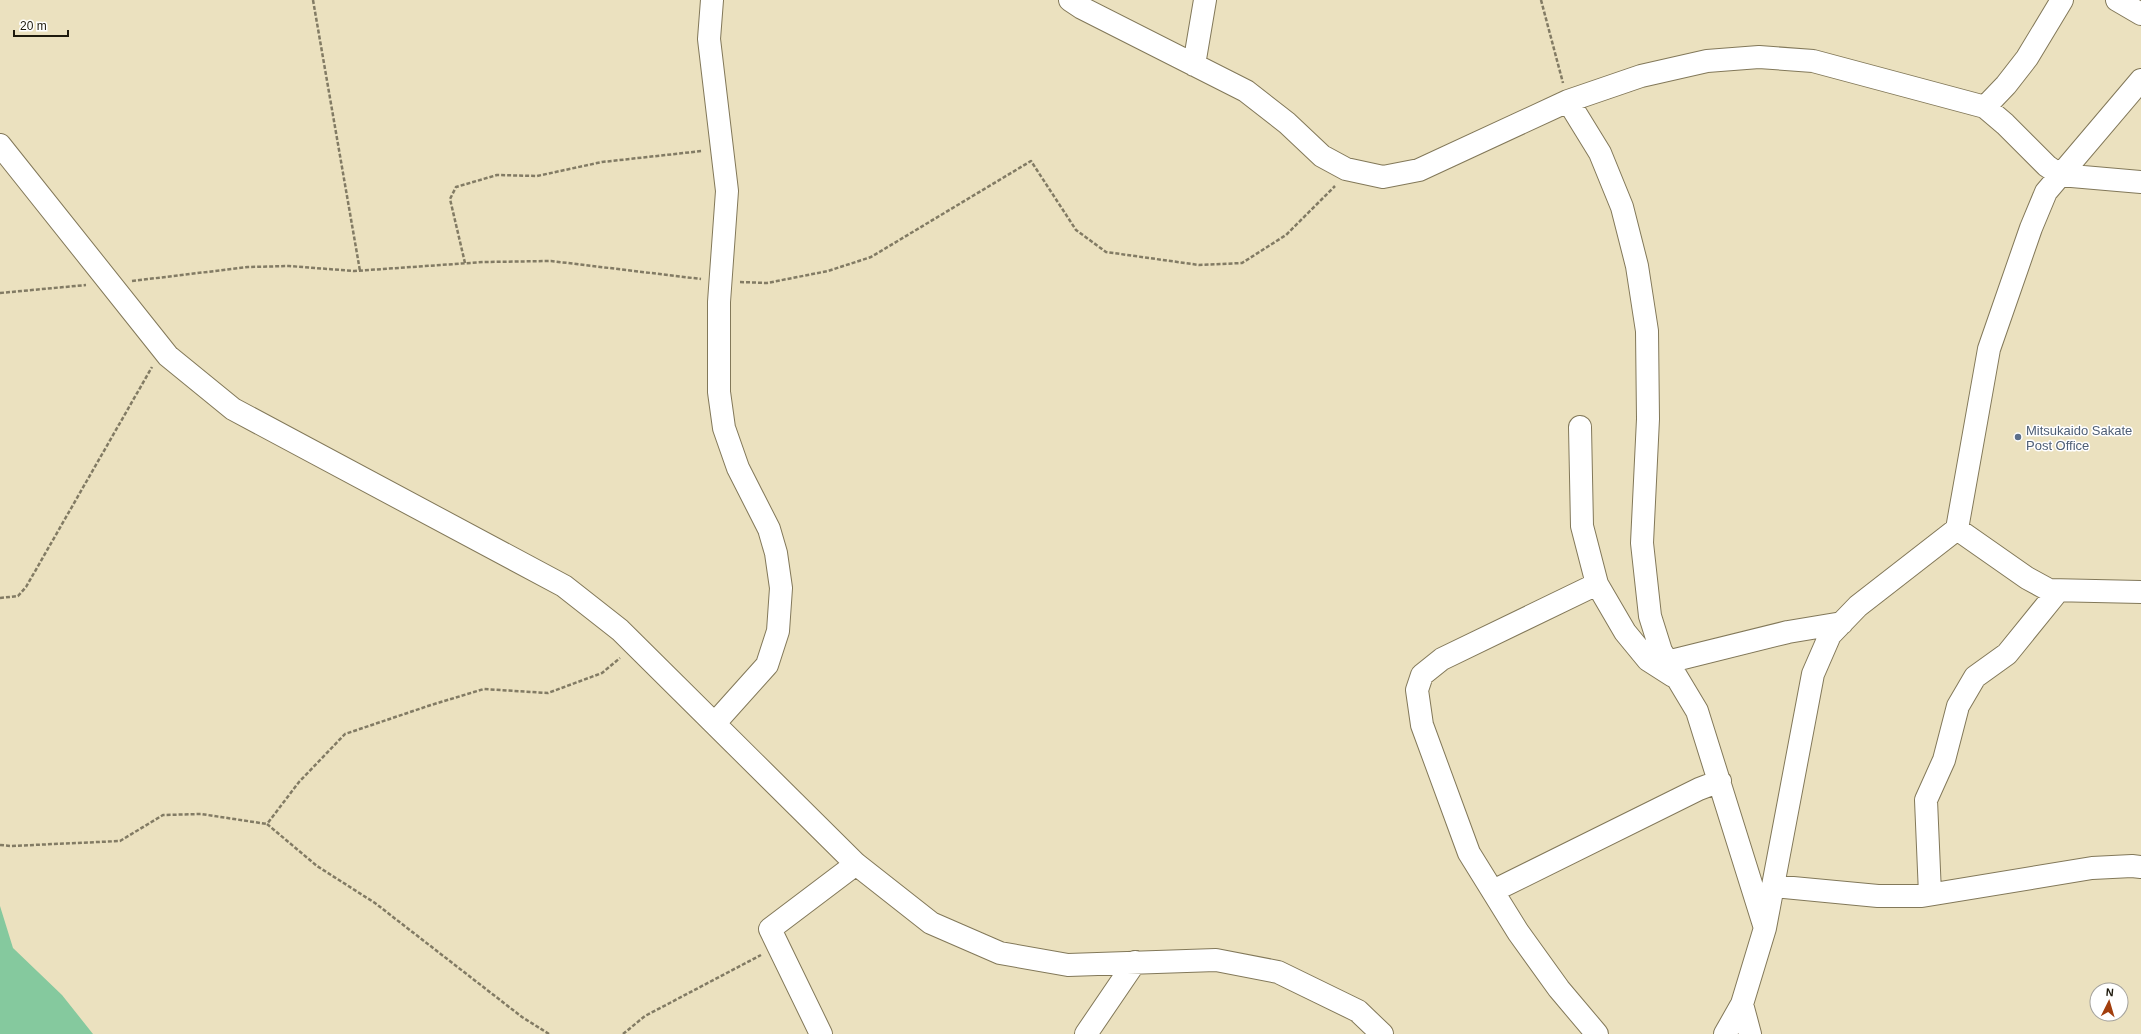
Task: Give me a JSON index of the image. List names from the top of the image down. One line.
{"places":["Mitsukaido Sakate Post Office"],"scale_bar":"20 m","north":"top"}
